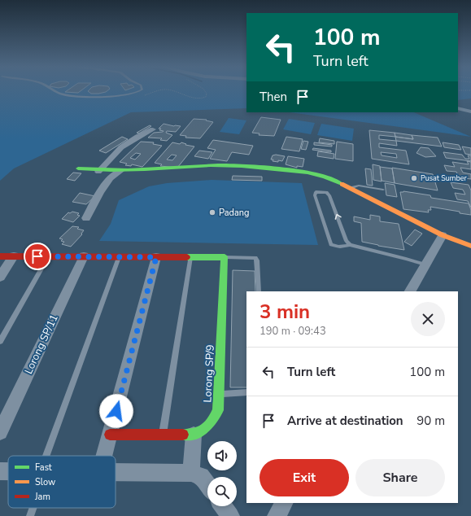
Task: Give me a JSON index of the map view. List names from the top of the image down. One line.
{"streets":{"street":["Lorong SP/11","Lorong SP/9"]},"places":["Pusat Sumber","Padang"],"legend":["Fast","Slow","Jam"],"page":{"turn":["100 m","Turn left"],"then":"Then","heading":["3 min","190 m · 09:43"],"list":[{"name":"Turn left","value":"100 m"},{"name":"Arrive at destination","value":"90 m"}],"buttons":["Exit","Share"]}}
